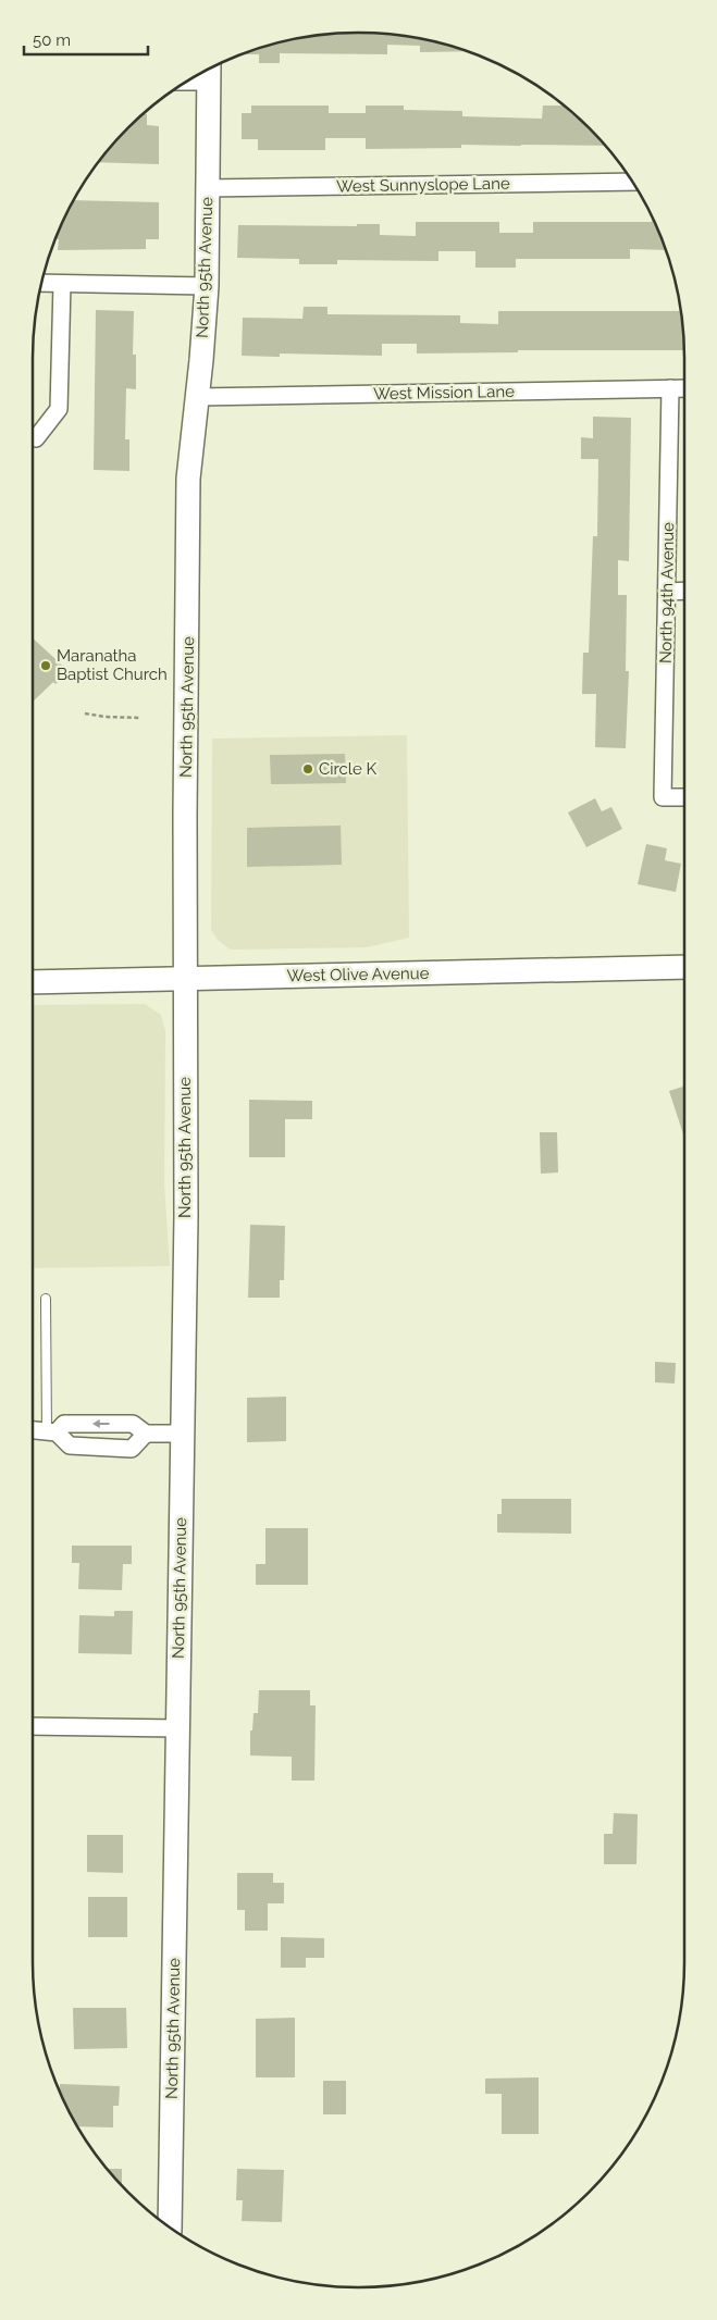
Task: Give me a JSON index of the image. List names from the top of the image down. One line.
{"streets":{"street":["West Sunnyslope Lane","North 95th Avenue","West Mission Lane","North 94th Avenue","West Olive Avenue"]},"crossings":[["West Sunnyslope Lane","North 95th Avenue"],["North 95th Avenue","West Mission Lane"],["North 95th Avenue","West Olive Avenue"],["West Mission Lane","North 94th Avenue"]],"places":["Maranatha Baptist Church","Circle K"],"scale_bar":"50 m"}
